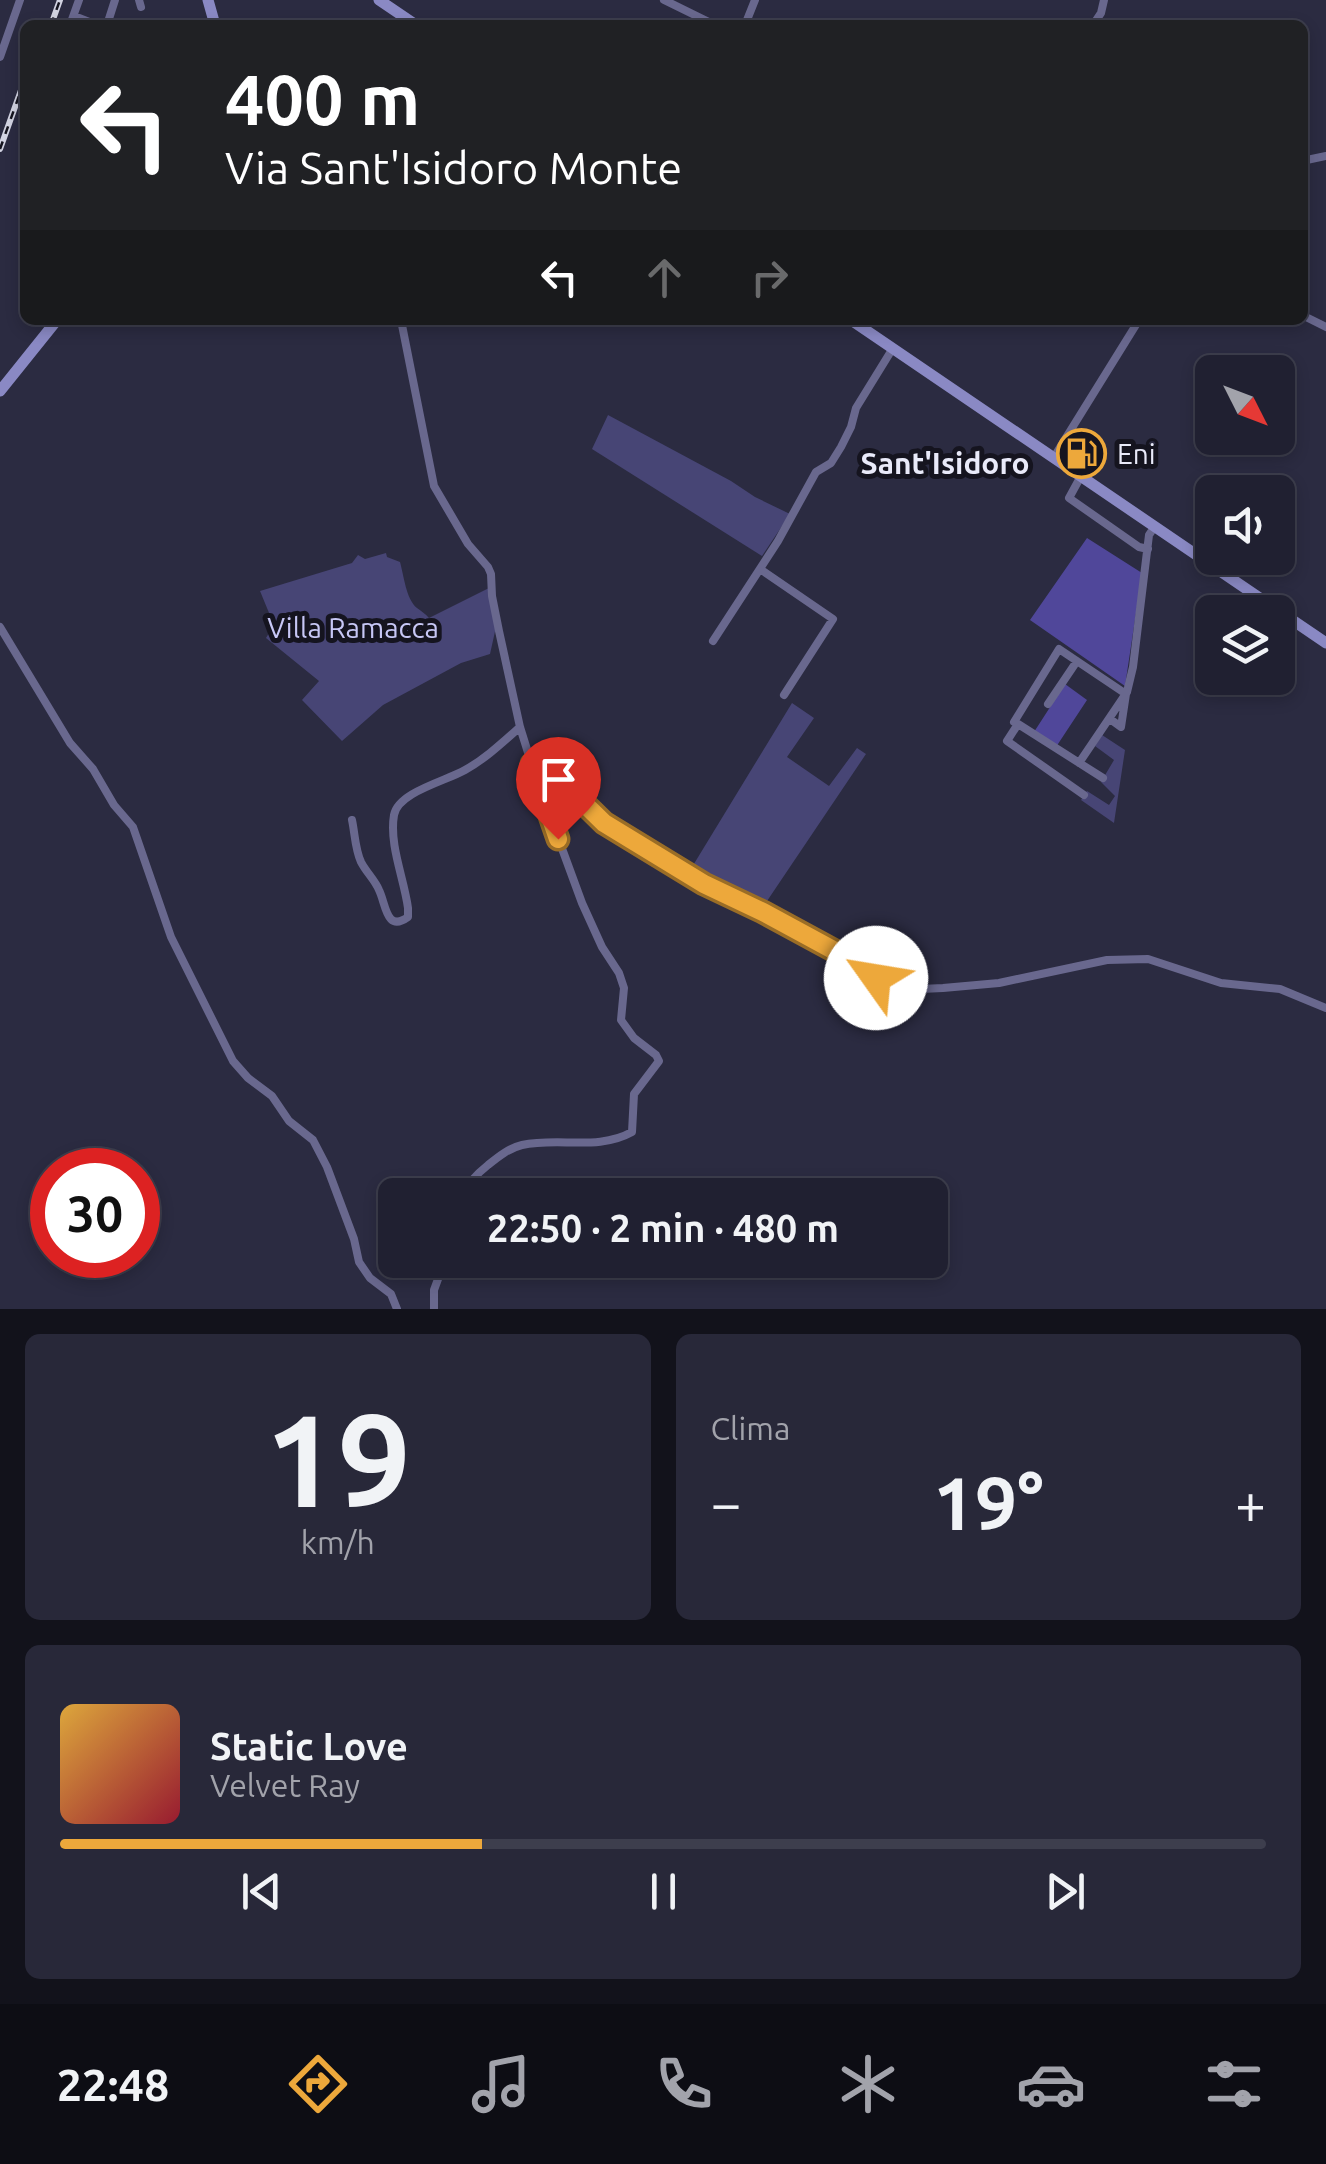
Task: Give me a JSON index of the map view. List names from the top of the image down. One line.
{"districts":["Sant'Isidoro"],"parks":["Villa Ramacca"],"places":{"fuel station":["Eni"]},"north":"bottom right","page":{"turn":["400 m","Via Sant'Isidoro Monte"],"limit":"30","trip":"22:50 · 2 min · 480 m","tile":[["19","km/h"],"Clima"],"heat":["−","19°","+"],"song":["Static Love","Velvet Ray"],"tabs":"22:48"}}
